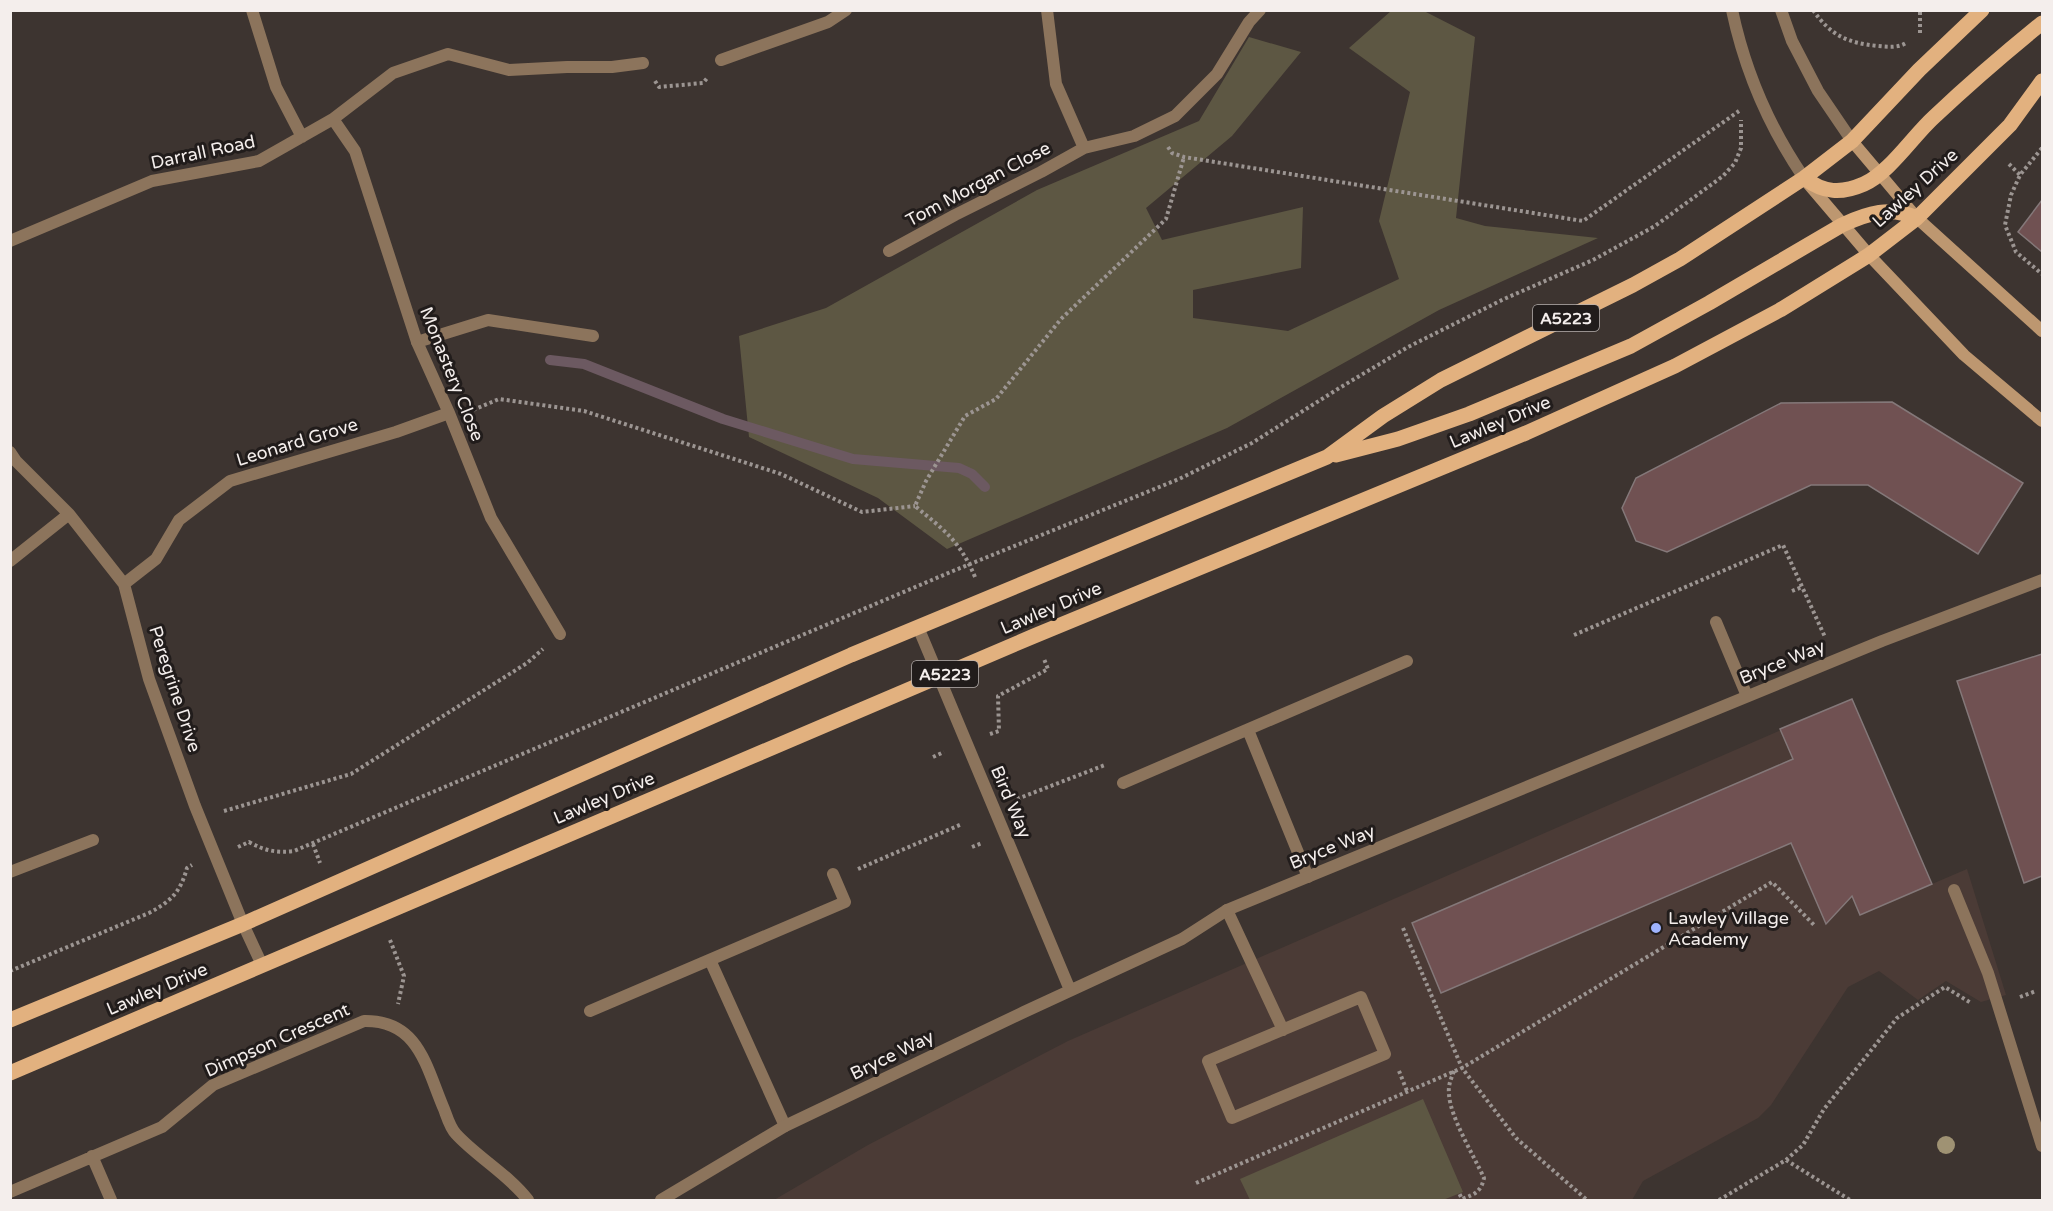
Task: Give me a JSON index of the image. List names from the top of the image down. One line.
{"streets":{"main road":["Lawley Drive","A5223"],"street":["Darrall Road","Tom Morgan Close","Monastery Close","Leonard Grove","Bryce Way","Peregrine Drive","Bird Way","Dimpson Crescent"]},"crossings":[["Darrall Road","Monastery Close"],["Lawley Drive","Peregrine Drive"],["Lawley Drive","Bird Way"],["Monastery Close","Leonard Grove"],["Leonard Grove","Peregrine Drive"],["Bryce Way","Bird Way"]],"places":["Lawley Village Academy"]}
